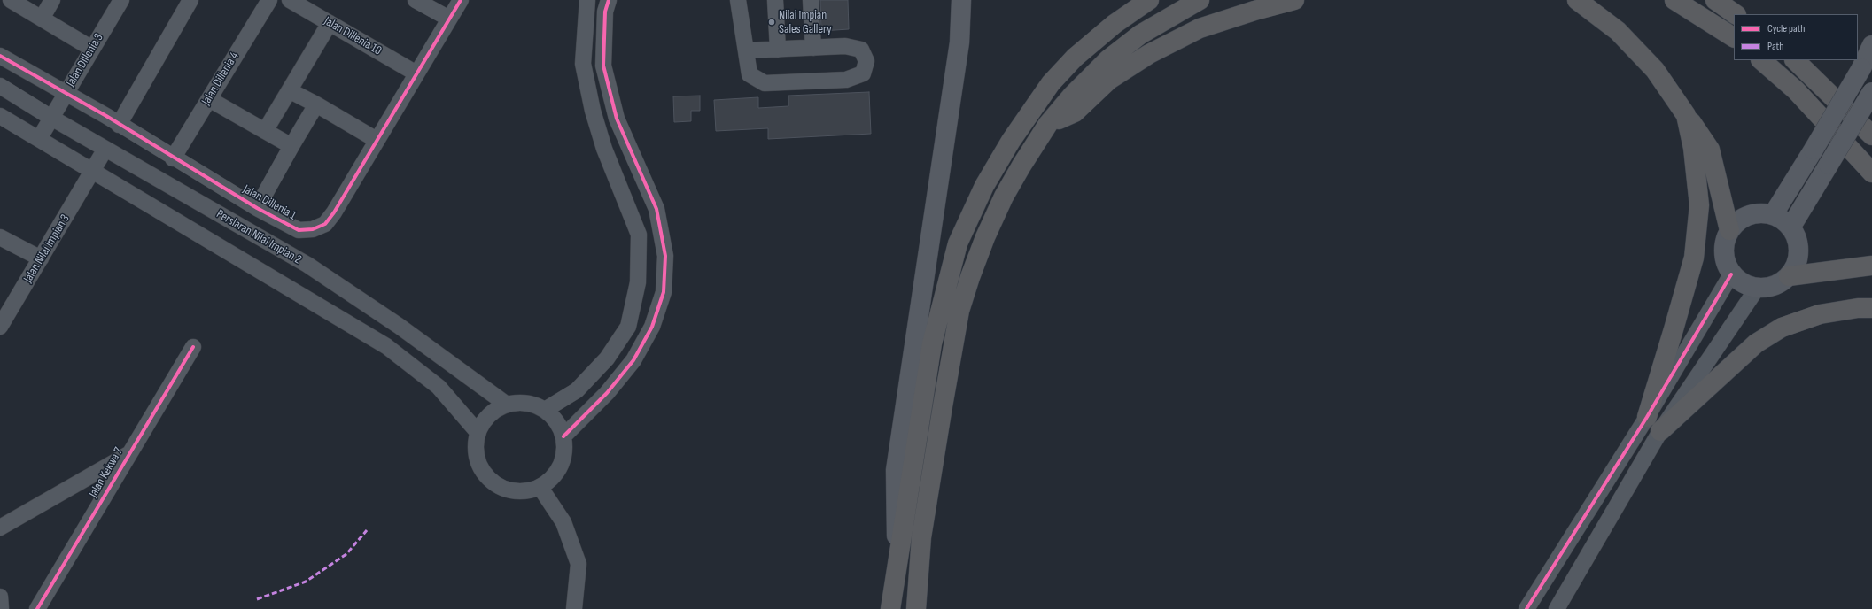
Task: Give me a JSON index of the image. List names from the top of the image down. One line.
{"streets":{"street":["Jalan Dillenia 10","Jalan Dillenia 3","Jalan Dillenia 4","Jalan Dillenia 1","Persiaran Nilai Impian 2","Jalan Nilai Impian 3","Jalan Kekwa 7"]},"crossings":[["Jalan Dillenia 10","Jalan Dillenia 1"],["Jalan Dillenia 3","Jalan Dillenia 1"],["Jalan Dillenia 3","Persiaran Nilai Impian 2"],["Jalan Dillenia 4","Jalan Dillenia 1"],["Persiaran Nilai Impian 2","Jalan Nilai Impian 3"]],"places":["Nilai Impian Sales Gallery"],"legend":["Cycle path","Path"]}
